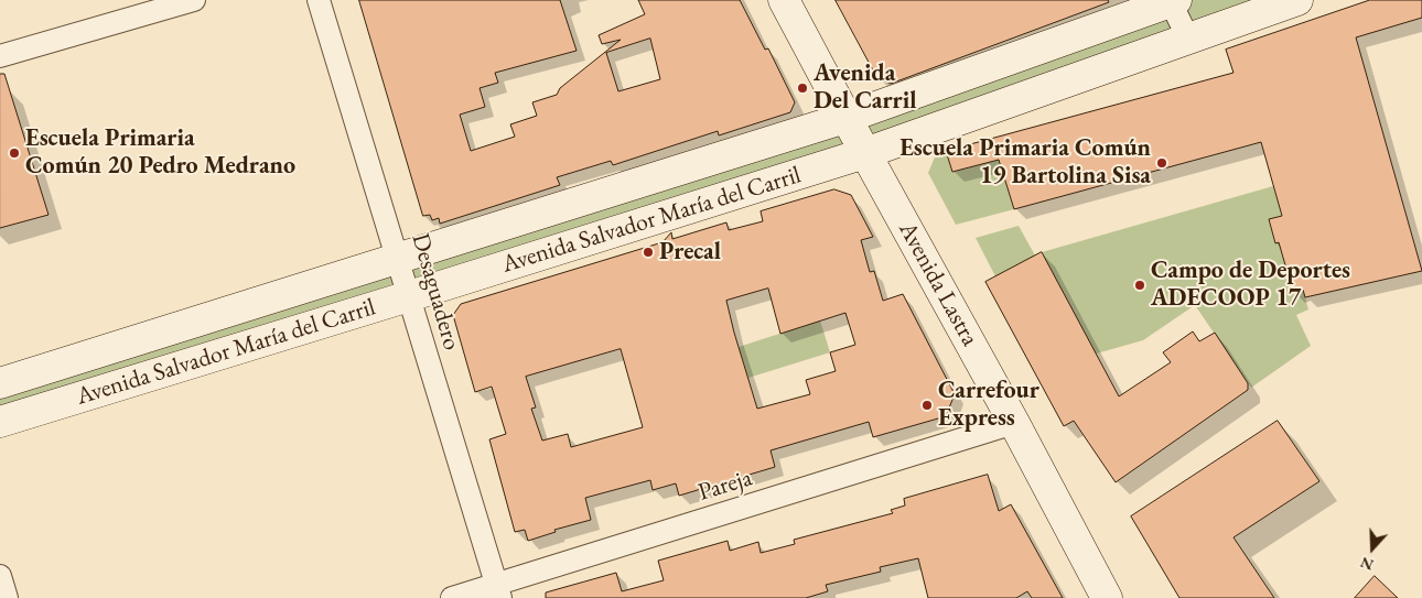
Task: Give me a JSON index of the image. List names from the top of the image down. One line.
{"streets":{"street":["Avenida Salvador María del Carril","Avenida Lastra","Desaguadero","Pareja"]},"crossings":[["Avenida Salvador María del Carril","Avenida Lastra"],["Avenida Salvador María del Carril","Desaguadero"],["Avenida Lastra","Pareja"],["Desaguadero","Pareja"]],"places":["Avenida Del Carril","Escuela Primaria Común 20 Pedro Medrano","Escuela Primaria Común 19 Bartolina Sisa","Precal","Campo de Deportes ADECOOP 17","Carrefour Express"],"north":"bottom"}
